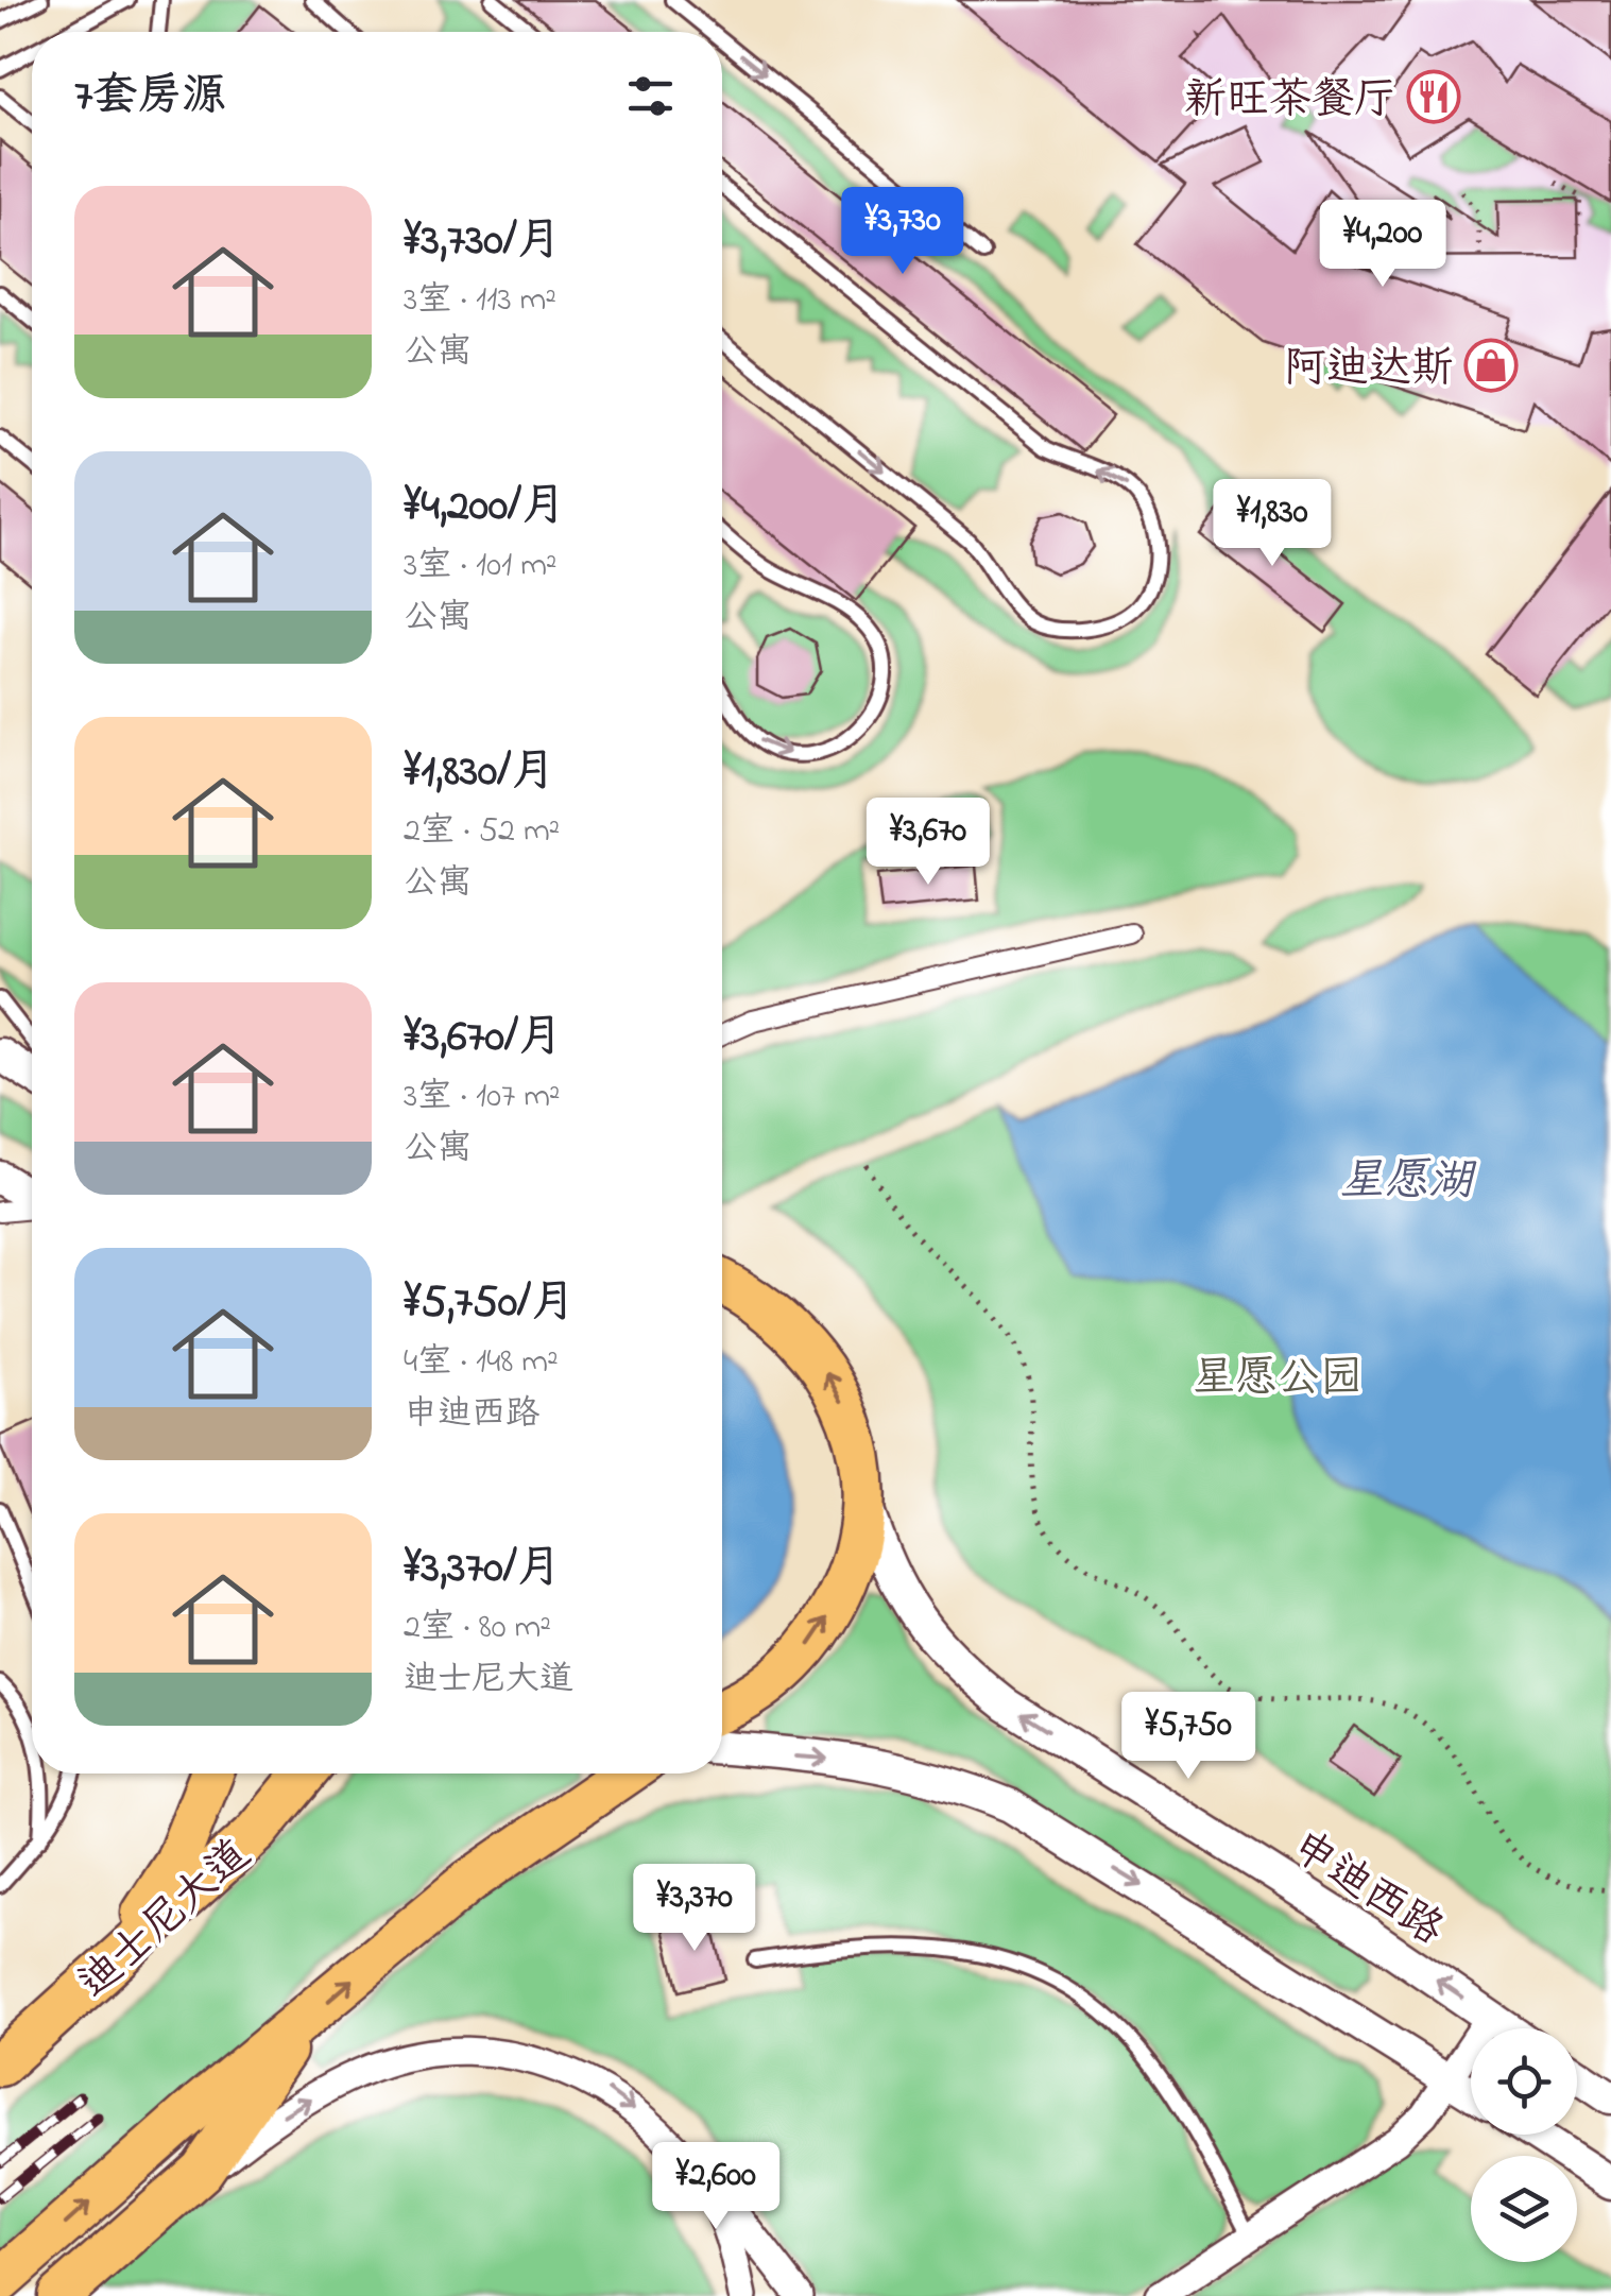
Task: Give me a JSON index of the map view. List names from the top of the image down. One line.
{"streets":{"highway":["迪士尼大道"],"street":["申迪西路"]},"water":["星愿湖"],"parks":["星愿公园"],"places":{"restaurant":["新旺茶餐厅"],"shop":["阿迪达斯"]},"page":{"heading":"7套房源","list":[{"name":"¥3,730/月","note":"3室 · 113 m² · 公寓"},{"name":"¥4,200/月","note":"3室 · 101 m² · 公寓"},{"name":"¥1,830/月","note":"2室 · 52 m² · 公寓"},{"name":"¥3,670/月","note":"3室 · 107 m² · 公寓"},{"name":"¥5,750/月","note":"4室 · 148 m² · 申迪西路"},{"name":"¥3,370/月","note":"2室 · 80 m² · 迪士尼大道"}],"price":["¥3,730","¥4,200","¥1,830","¥3,670","¥5,750","¥3,370","¥2,600"]}}
